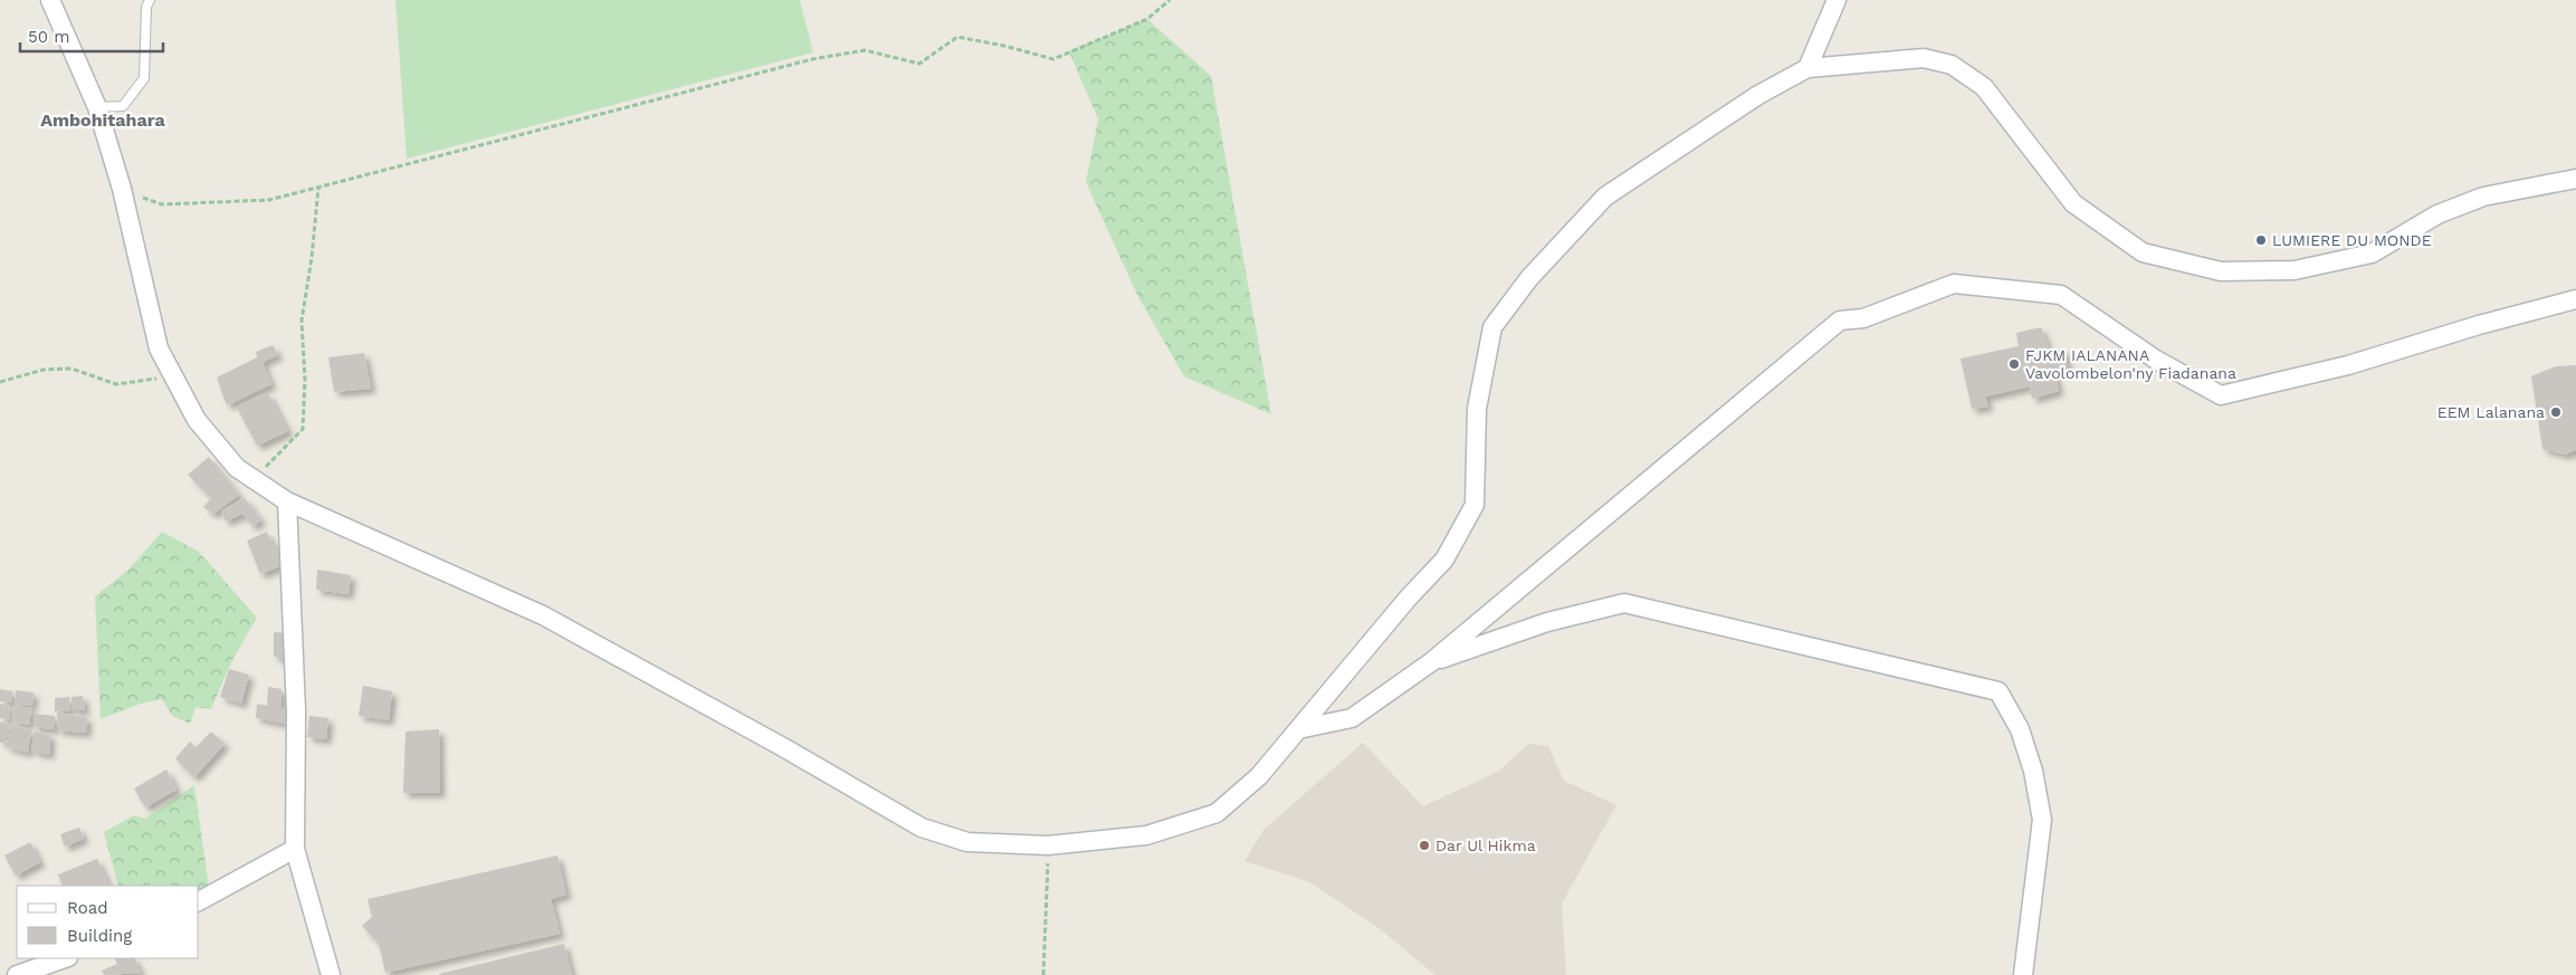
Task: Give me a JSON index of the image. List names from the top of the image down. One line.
{"districts":["Ambohitahara"],"places":["LUMIERE DU MONDE","FJKM IALANANA Vavolombelon'ny Fiadanana","EEM Lalanana","Dar Ul Hikma"],"legend":["Road","Building"],"scale_bar":"50 m"}
